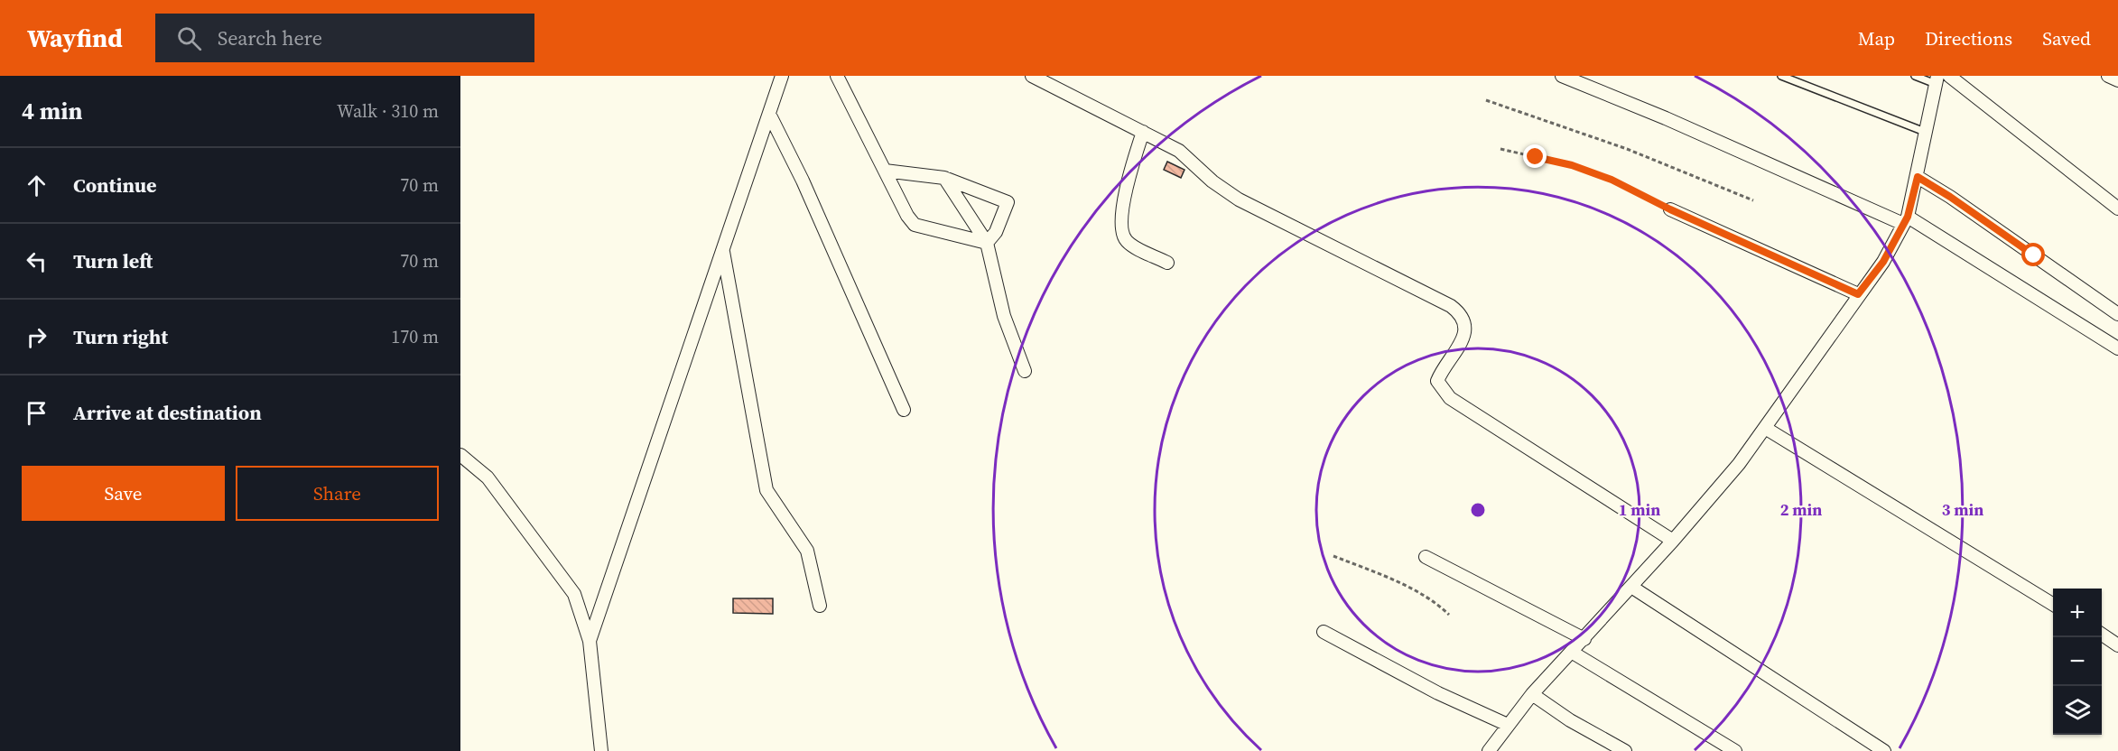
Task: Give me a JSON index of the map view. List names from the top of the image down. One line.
{"page":{"header":"Wayfind","search":"Search here","nav":["Map","Directions","Saved"],"heading":["4 min","Walk · 310 m"],"list":[["Continue","70 m"],["Turn left","70 m"],["Turn right","170 m"],"Arrive at destination"],"buttons":["Save","Share"],"map_buttons":["+","−"]},"rings":["1 min","2 min","3 min"]}
